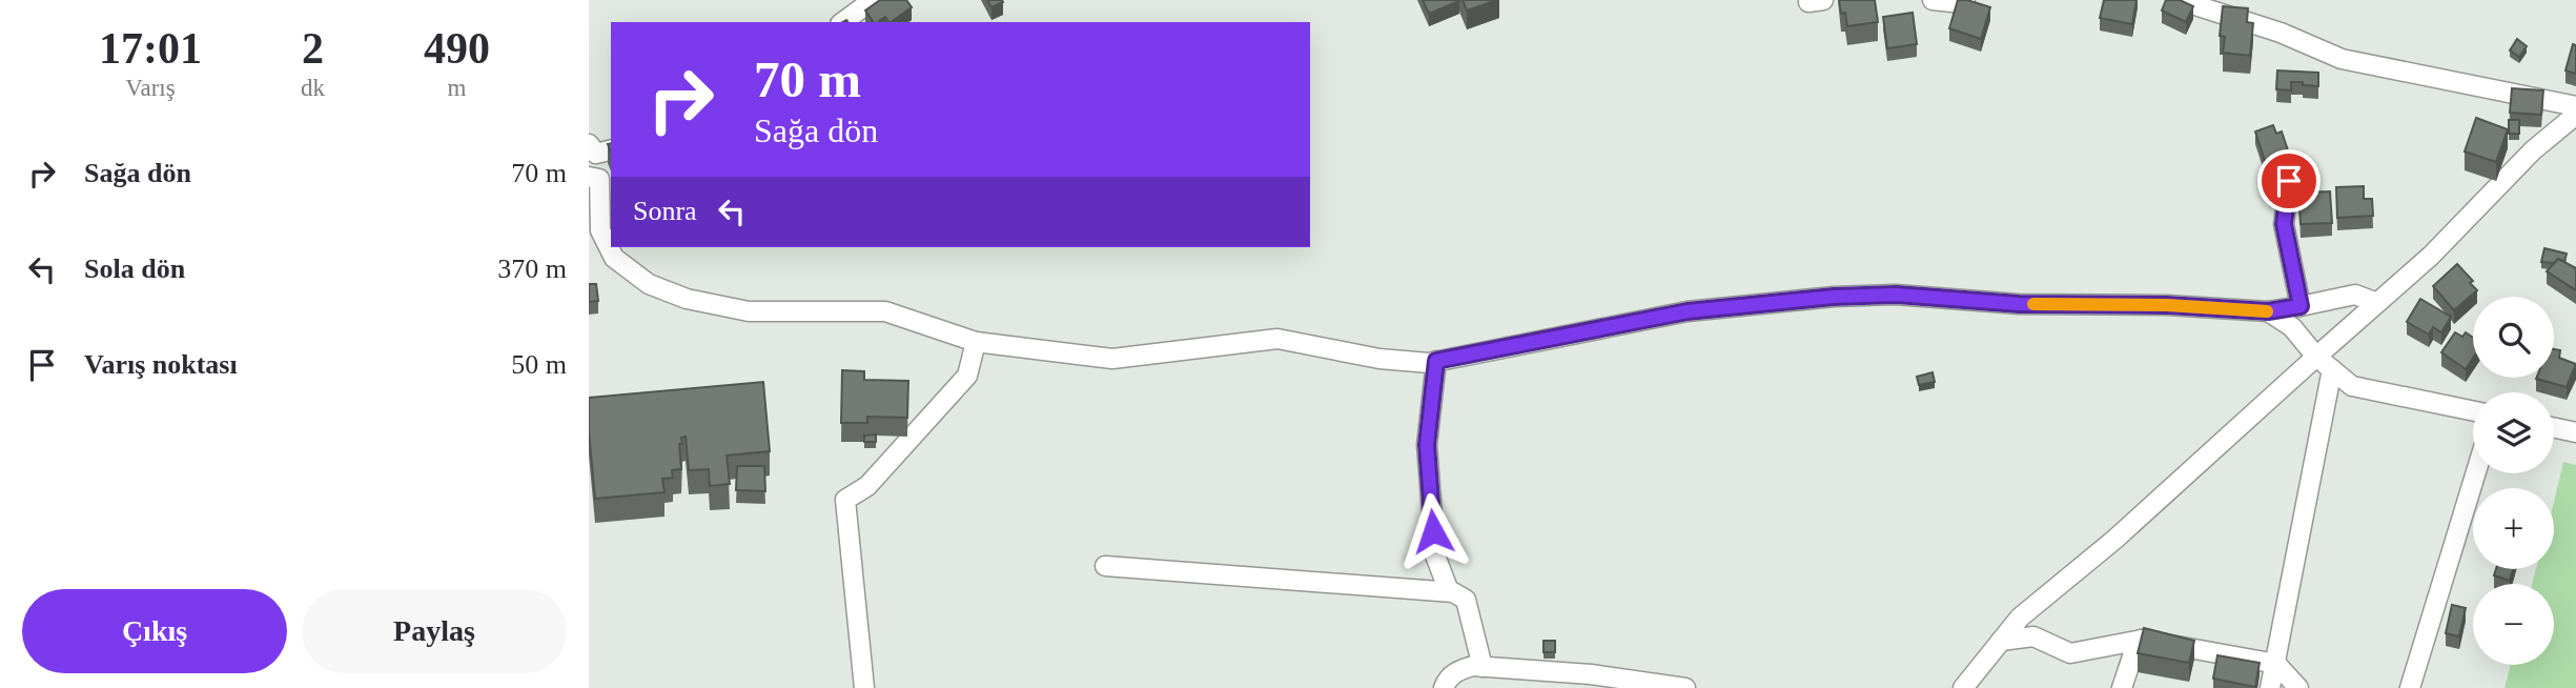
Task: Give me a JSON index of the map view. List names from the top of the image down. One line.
{"page":{"eta":["17:01","Varış","2","dk","490","m"],"turn":["70 m","Sağa dön"],"list":[{"name":"Sağa dön","value":"70 m"},{"name":"Sola dön","value":"370 m"},{"name":"Varış noktası","value":"50 m"}],"then":"Sonra","map_buttons":["+","−"],"buttons":["Çıkış","Paylaş"]}}
